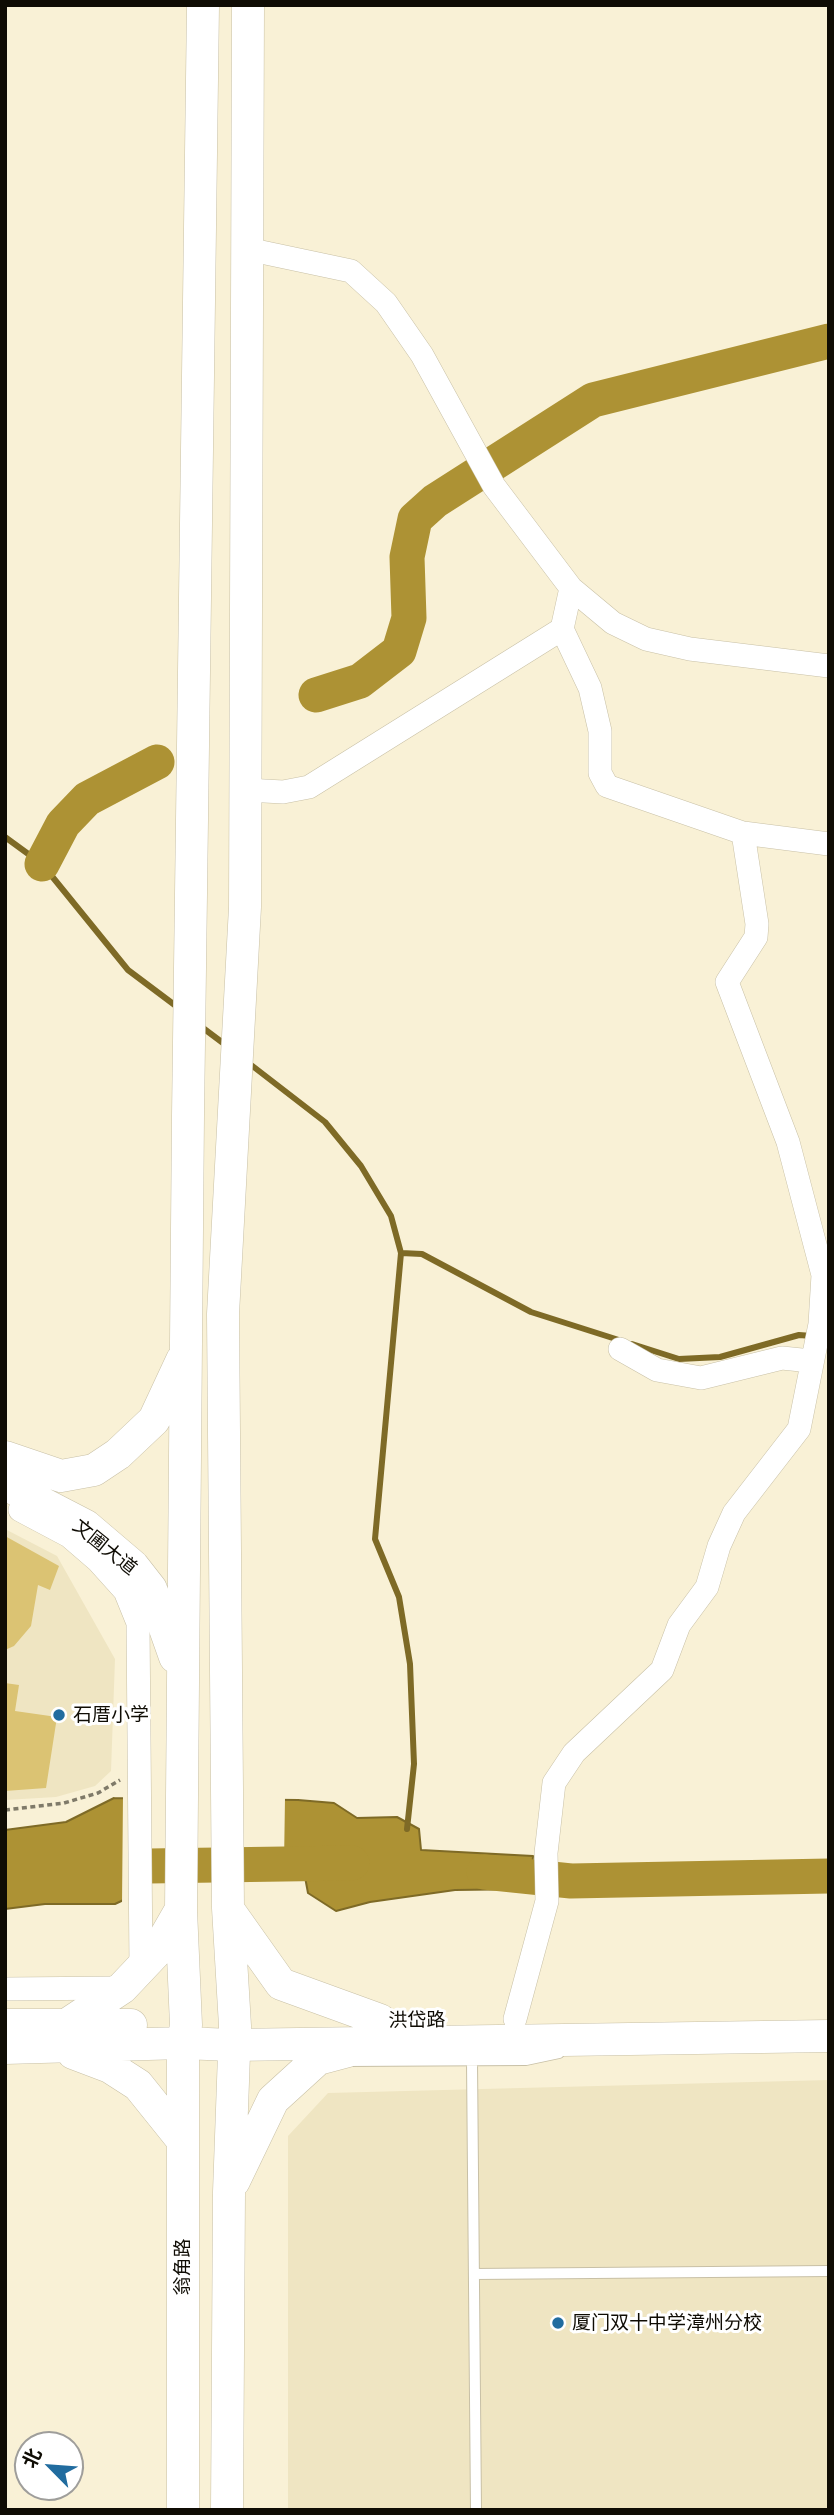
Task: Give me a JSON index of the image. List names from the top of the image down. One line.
{"streets":{"main road":["文圃大道","洪岱路","翁角路"]},"crossings":[["文圃大道","翁角路"]],"places":["石厝小学","厦门双十中学漳州分校"],"north":"top left"}
